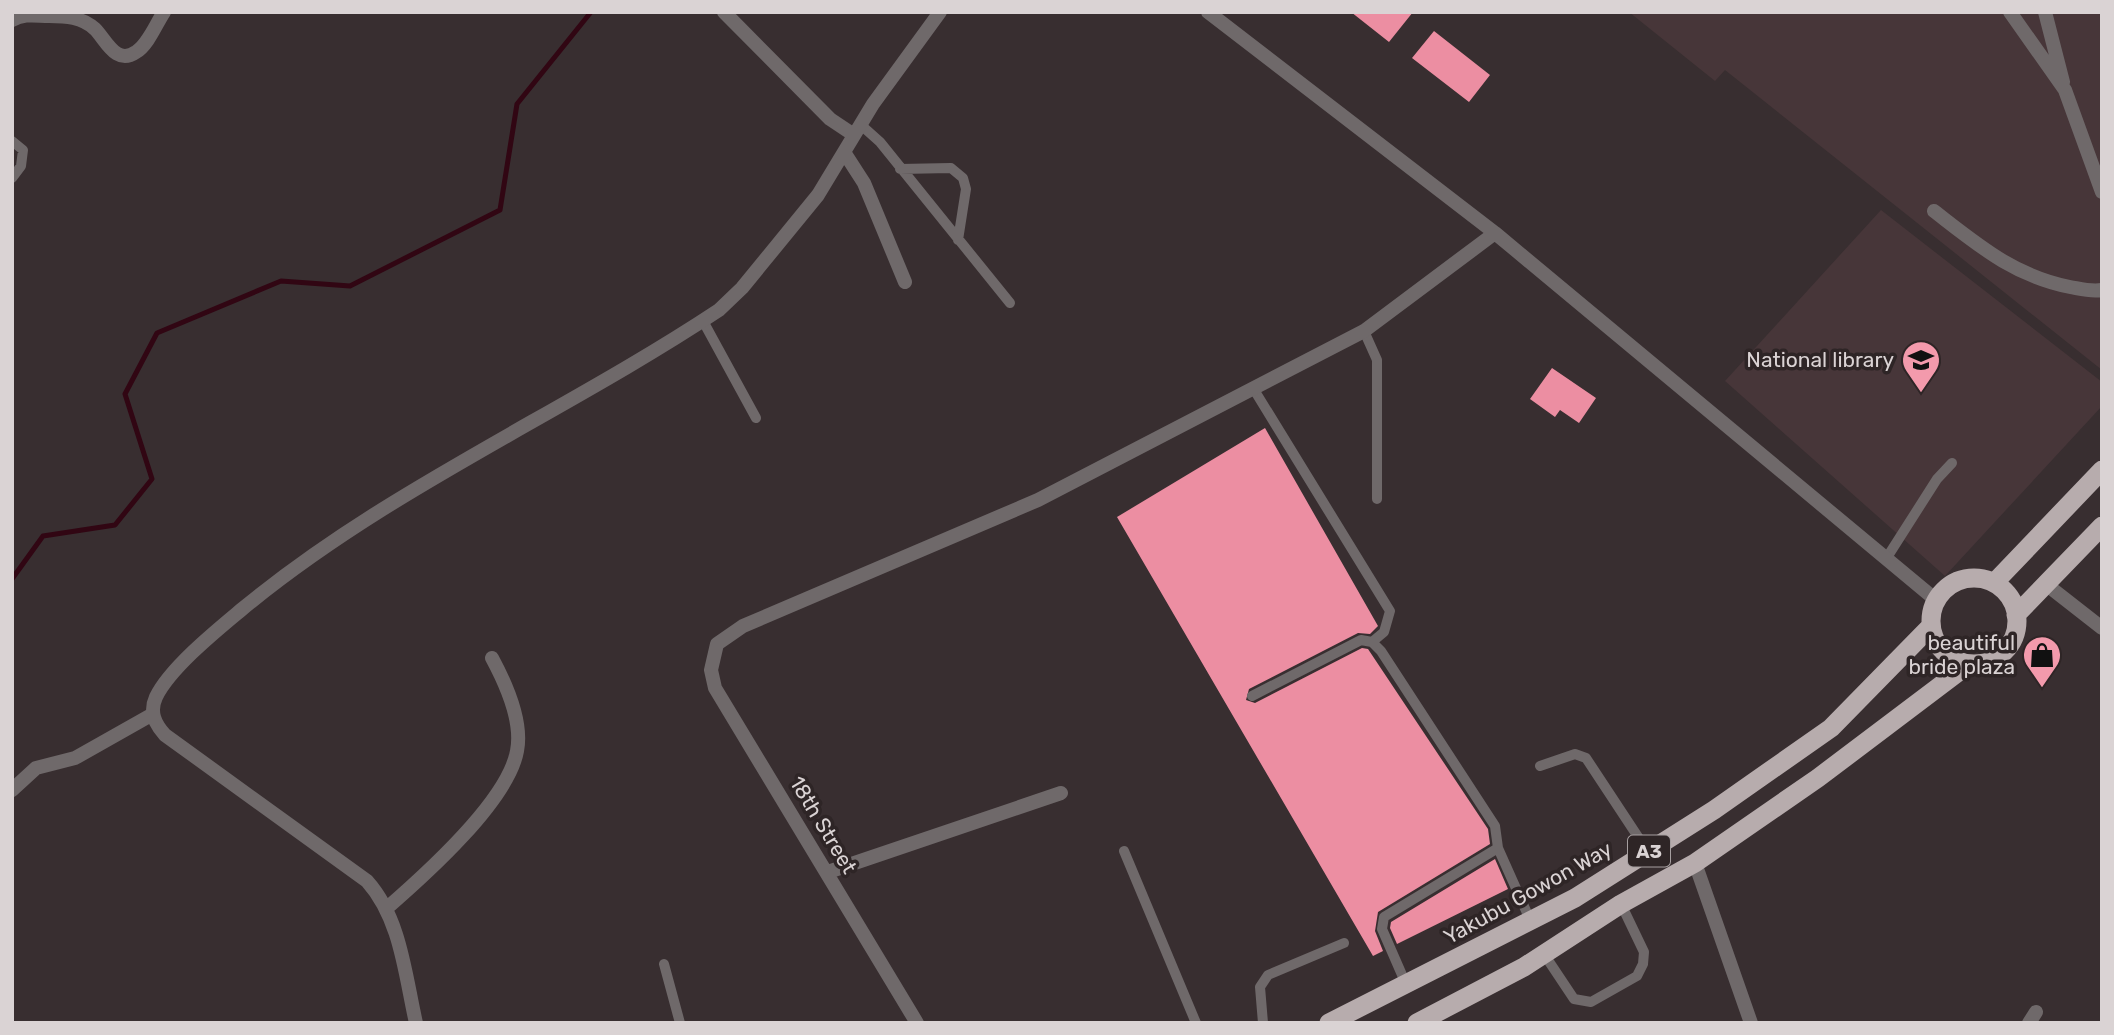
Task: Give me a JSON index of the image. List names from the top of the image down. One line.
{"streets":{"highway":["A3","Yakubu Gowon Way"],"street":["18th Street"]},"crossings":[["A3","Yakubu Gowon Way"]],"places":{"school or university":["National library"],"shop":["beautiful bride plaza"]}}
